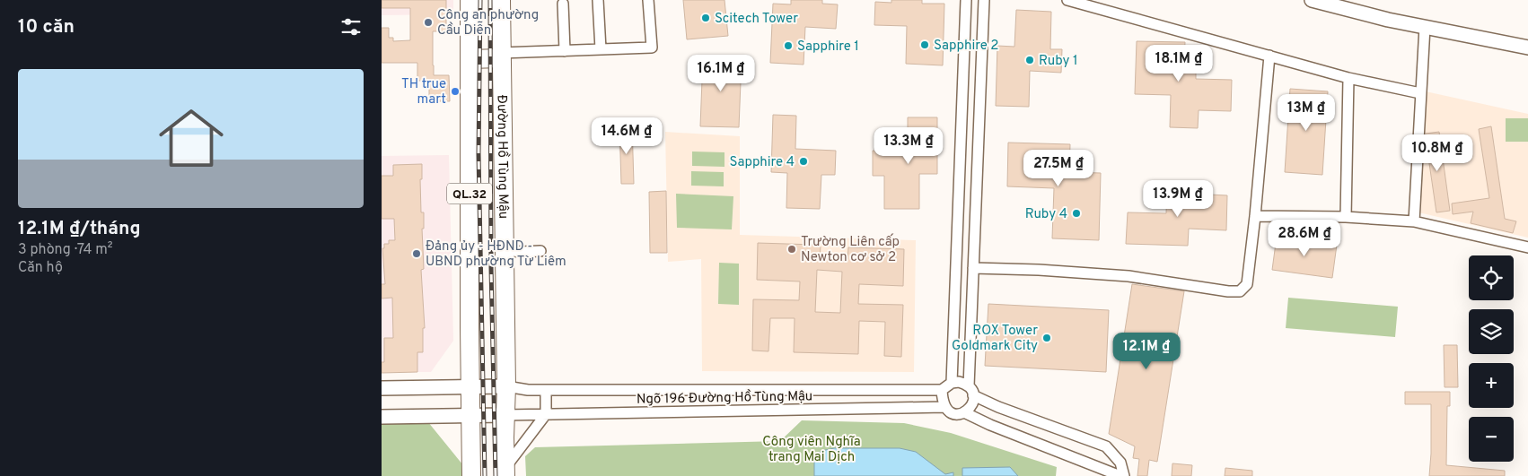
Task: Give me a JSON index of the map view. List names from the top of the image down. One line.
{"streets":{"highway":["Đường Hồ Tùng Mậu","QL.32"],"street":["Ngõ 196 Đường Hồ Tùng Mậu"]},"crossings":[["Đường Hồ Tùng Mậu","Ngõ 196 Đường Hồ Tùng Mậu"]],"parks":["Công viên Nghĩa trang Mai Dịch"],"places":["Scitech Tower","Công an phường Cầu Diễn","Sapphire 2","Sapphire 1","Ruby 1","TH true mart","Sapphire 4","Ruby 4","Trường Liên cấp Newton cơ sở 2","Đảng ủy - HĐND - UBND phường Từ Liêm","ROX Tower Goldmark City"],"page":{"heading":"10 căn","price":["18.1M ₫","16.1M ₫","13M ₫","14.6M ₫","13.3M ₫","10.8M ₫","27.5M ₫","13.9M ₫","28.6M ₫","12.1M ₫"],"list":[{"name":"12.1M ₫/tháng","note":"3 phòng · 74 m² · Căn hộ"}],"map_buttons":["+","−"]}}
